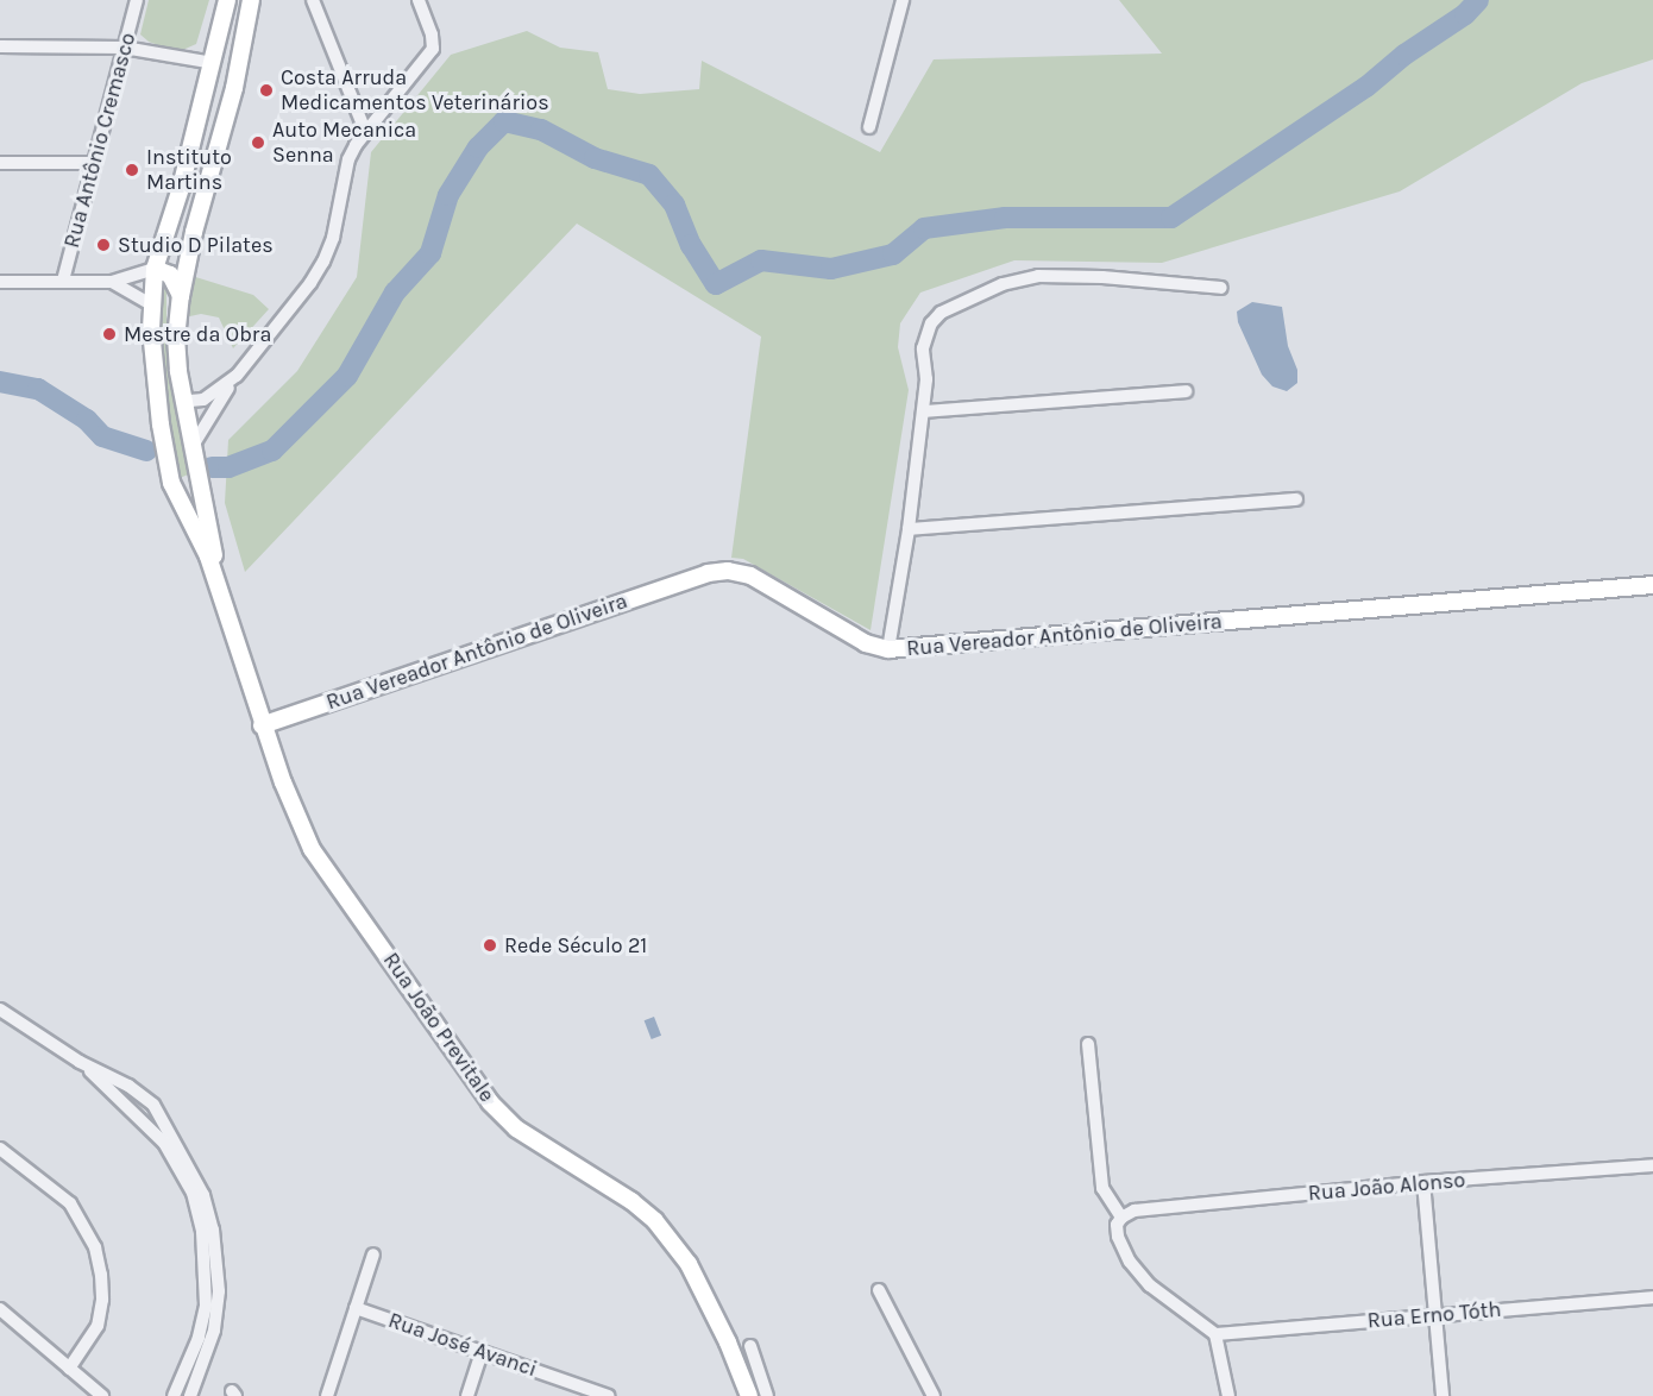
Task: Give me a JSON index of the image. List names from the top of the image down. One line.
{"streets":{"main road":["Rua Vereador Antônio de Oliveira","Rua João Previtale"],"street":["Rua Antônio Cremasco","Rua João Alonso","Rua Erno Tóth","Rua José Avanci"]},"crossings":[["Rua Vereador Antônio de Oliveira","Rua João Previtale"]],"places":["Costa Arruda Medicamentos Veterinários","Auto Mecanica Senna","Instituto Martins","Studio D Pilates","Mestre da Obra","Rede Século 21"]}
